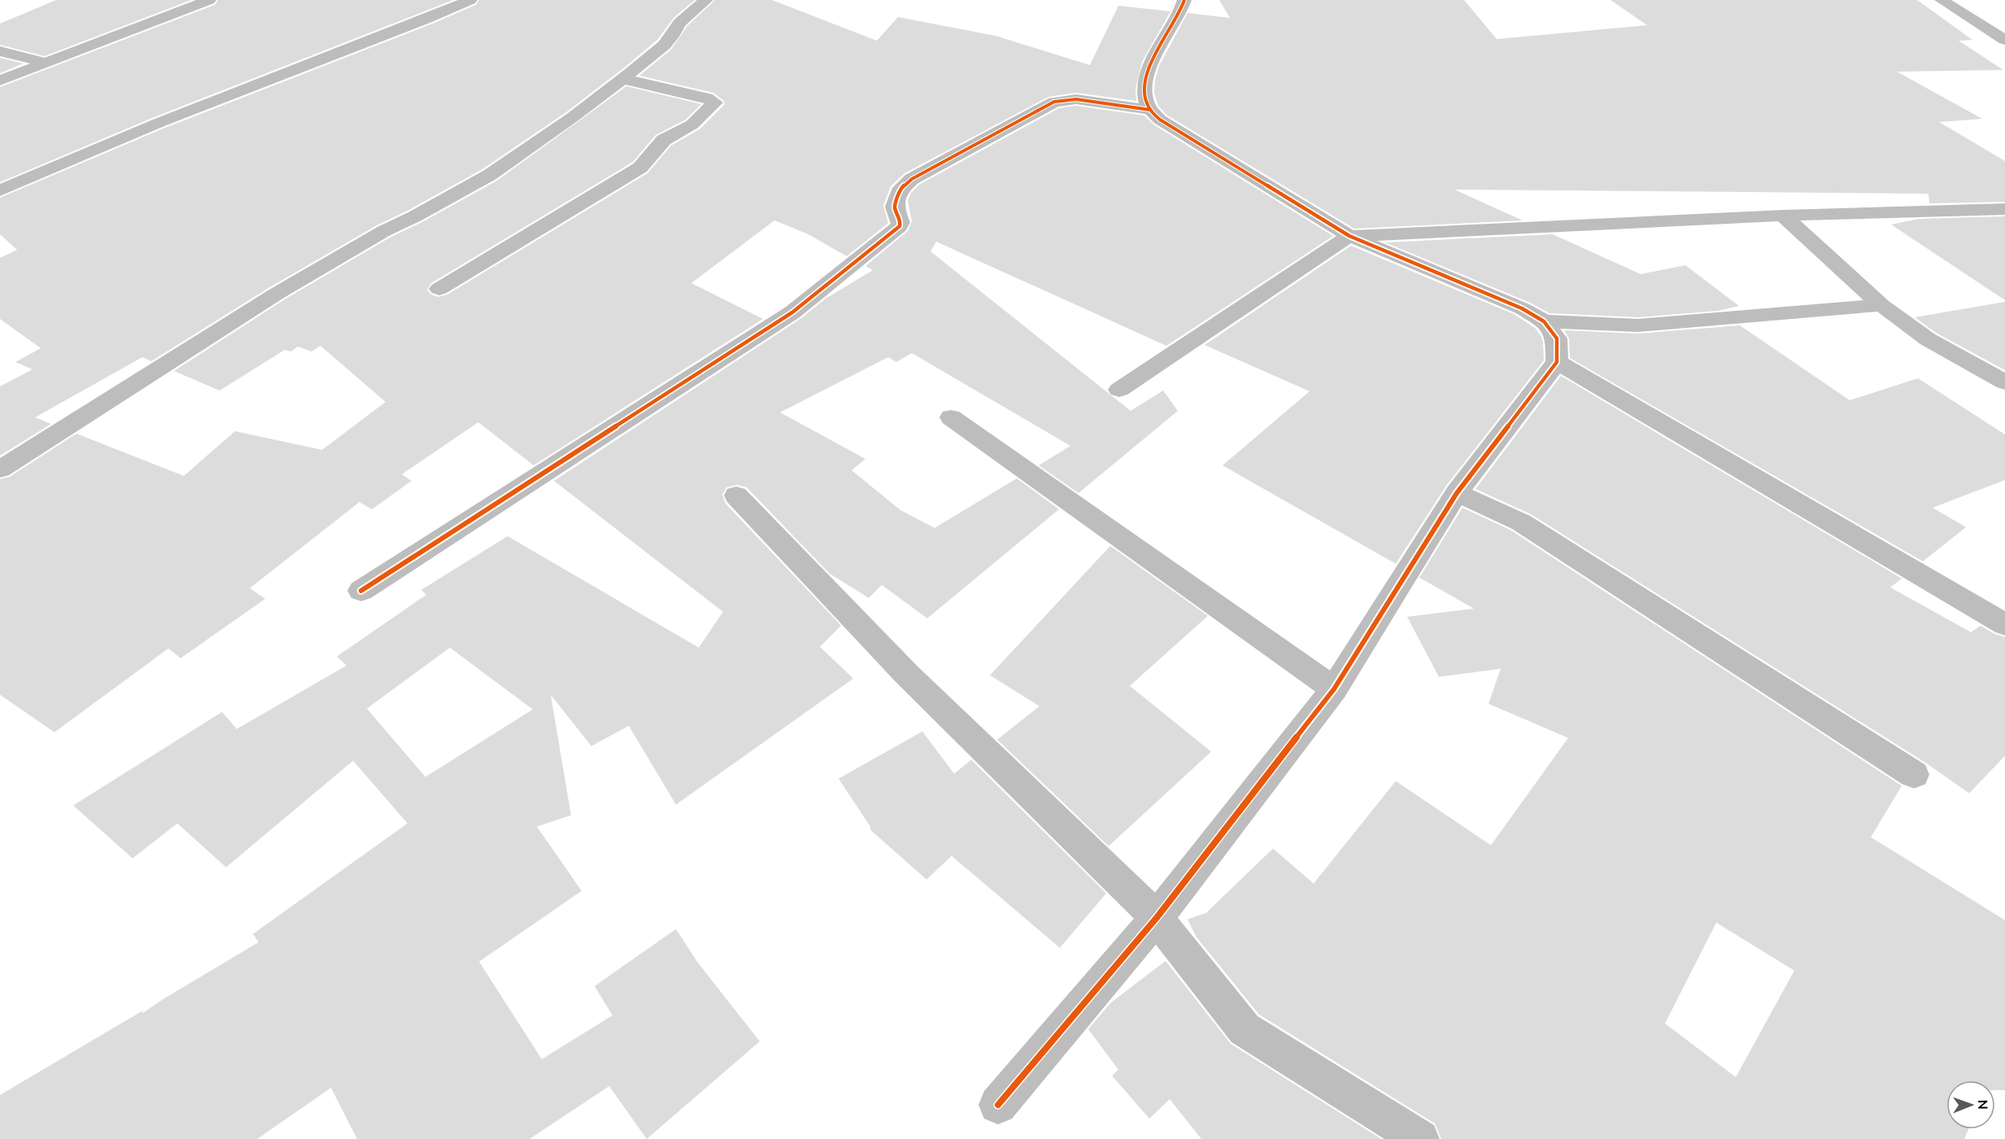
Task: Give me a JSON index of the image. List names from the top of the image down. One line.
{"north":"right"}
